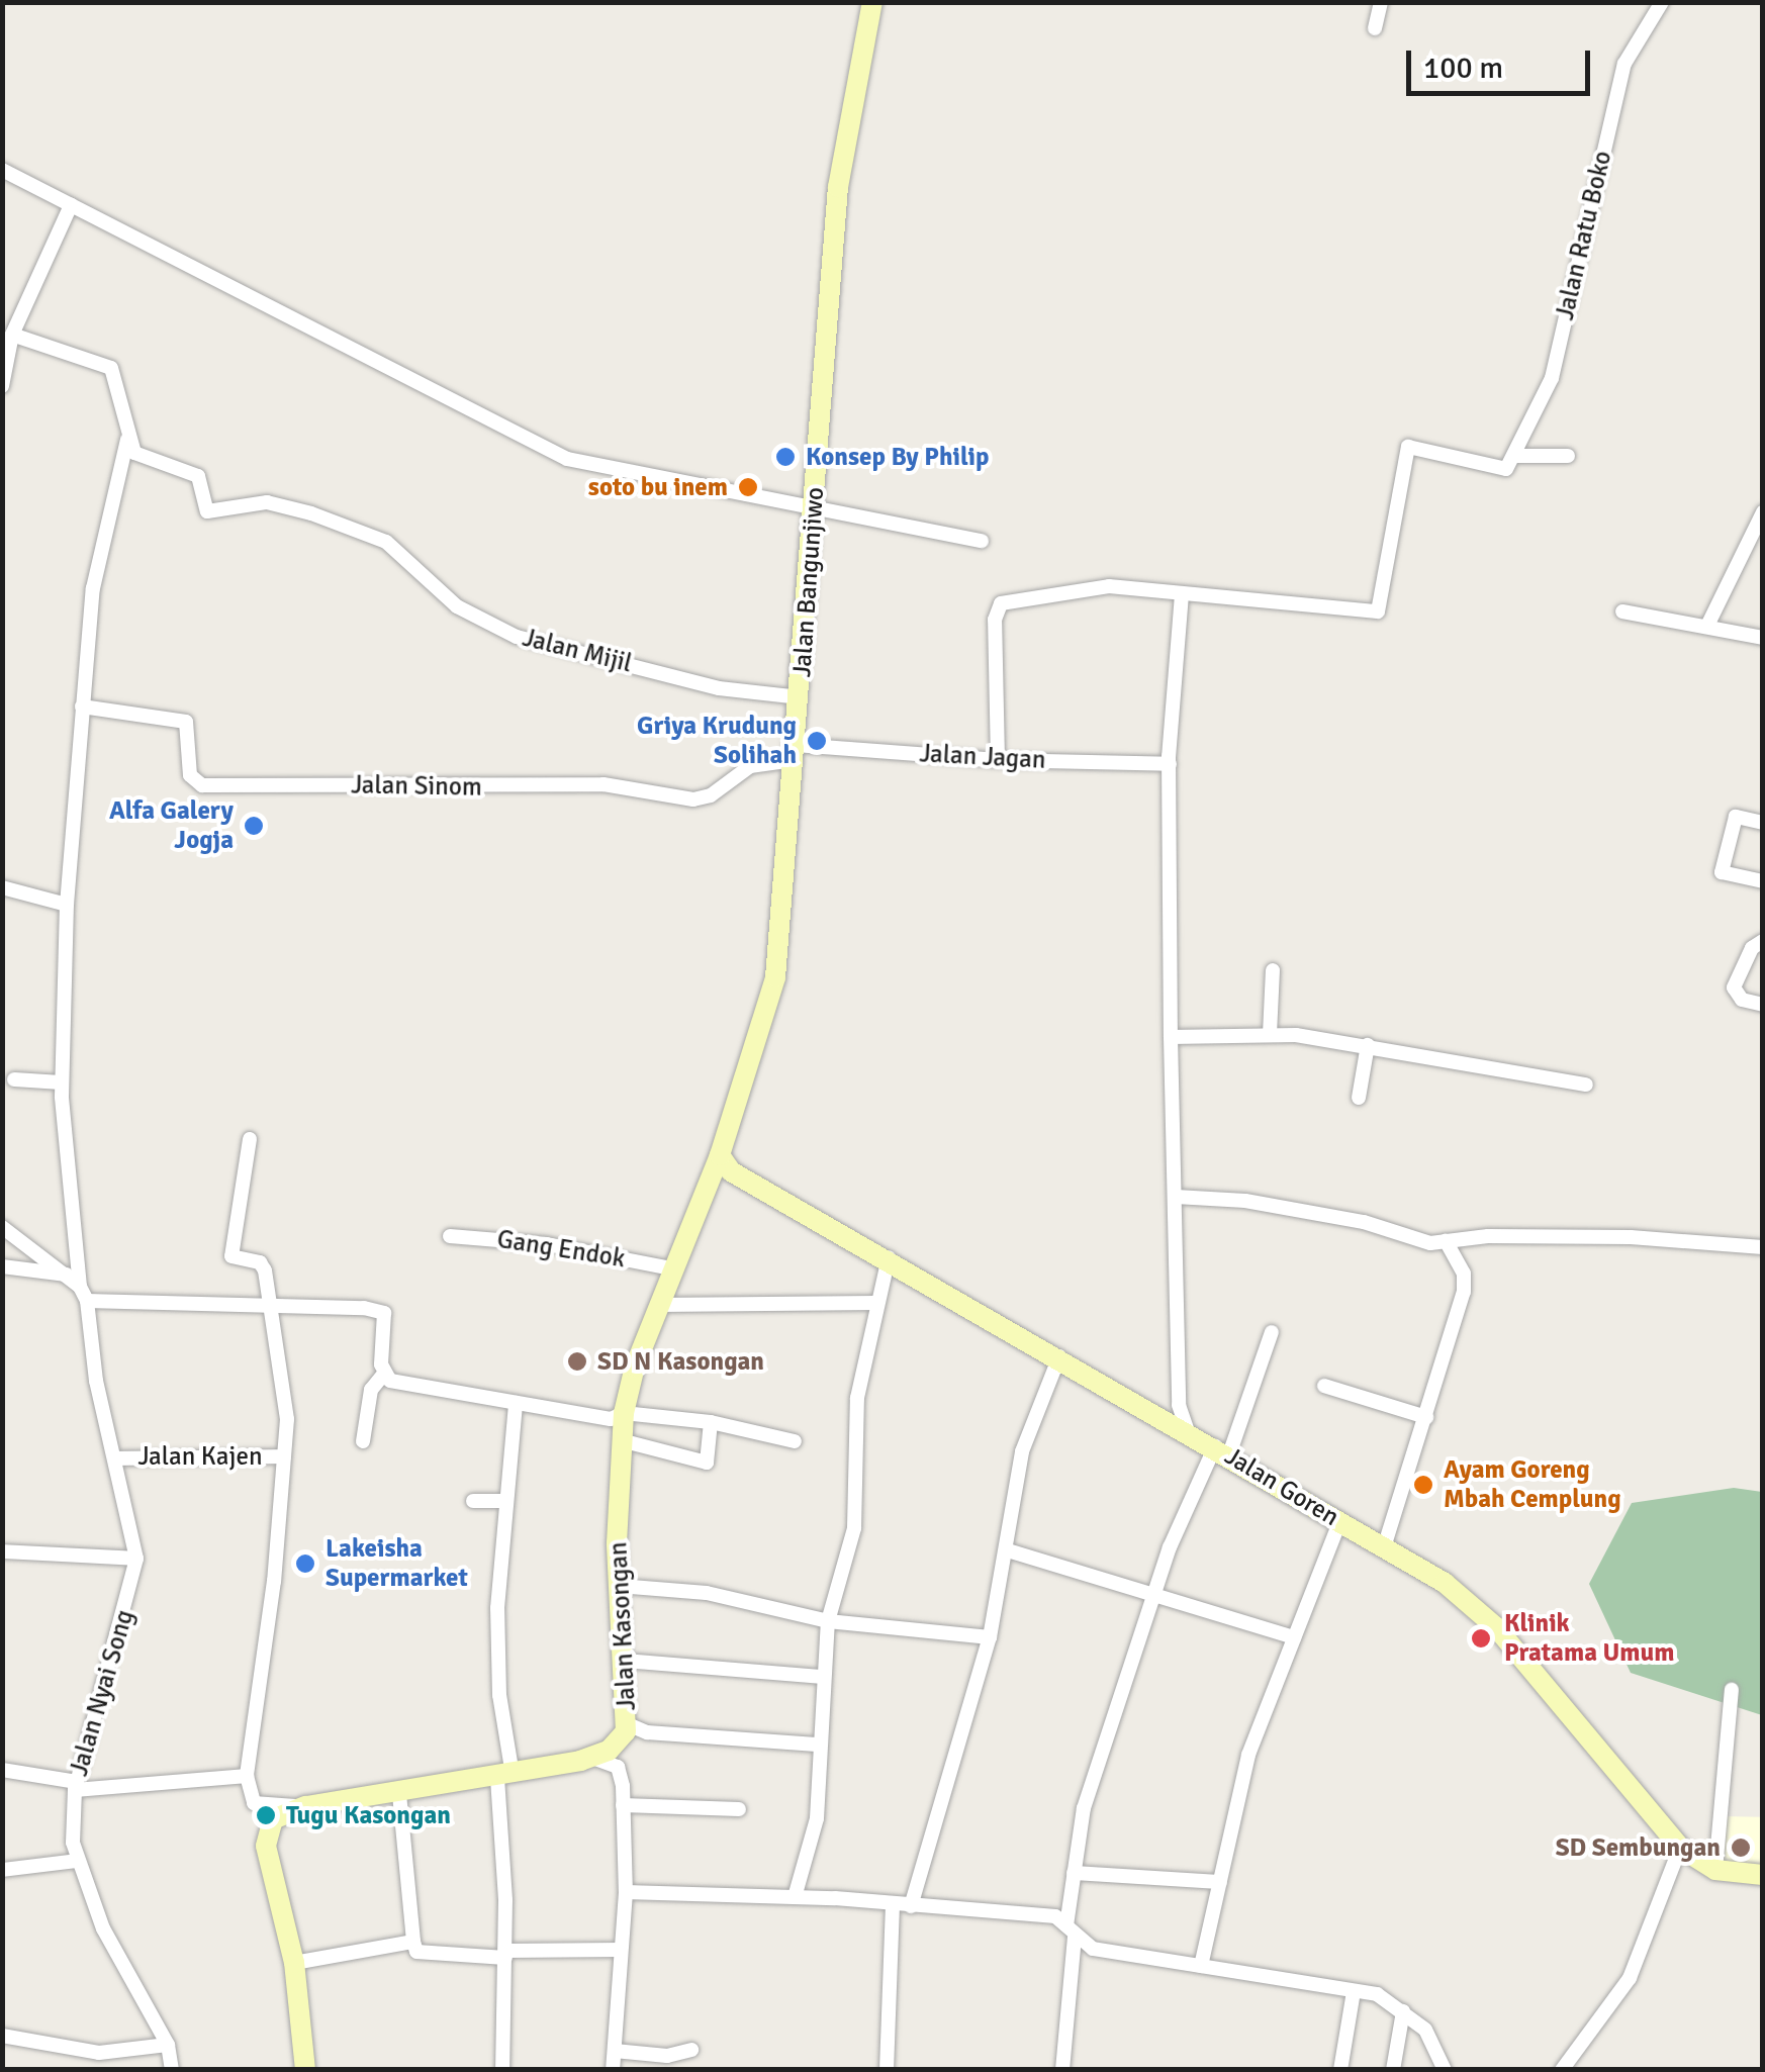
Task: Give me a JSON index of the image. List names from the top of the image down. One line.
{"streets":{"main road":["Jalan Bangunjiwo","Jalan Goren","Jalan Kasongan"],"street":["Jalan Ratu Boko","Jalan Mijil","Jalan Jagan","Jalan Sinom","Gang Endok","Jalan Kajen","Jalan Nyai Song"]},"crossings":[["Jalan Bangunjiwo","Jalan Mijil"],["Jalan Bangunjiwo","Jalan Jagan"],["Jalan Bangunjiwo","Jalan Sinom"],["Jalan Bangunjiwo","Jalan Goren"],["Jalan Bangunjiwo","Jalan Kasongan"],["Jalan Jagan","Jalan Sinom"],["Gang Endok","Jalan Kasongan"],["Jalan Kajen","Jalan Nyai Song"],["Jalan Goren","Jalan Kasongan"]],"places":["Konsep By Philip","soto bu inem","Griya Krudung Solihah","Alfa Galery Jogja","SD N Kasongan","Ayam Goreng Mbah Cemplung","Lakeisha Supermarket","Klinik Pratama Umum","Tugu Kasongan","SD Sembungan"],"scale_bar":"100 m"}
